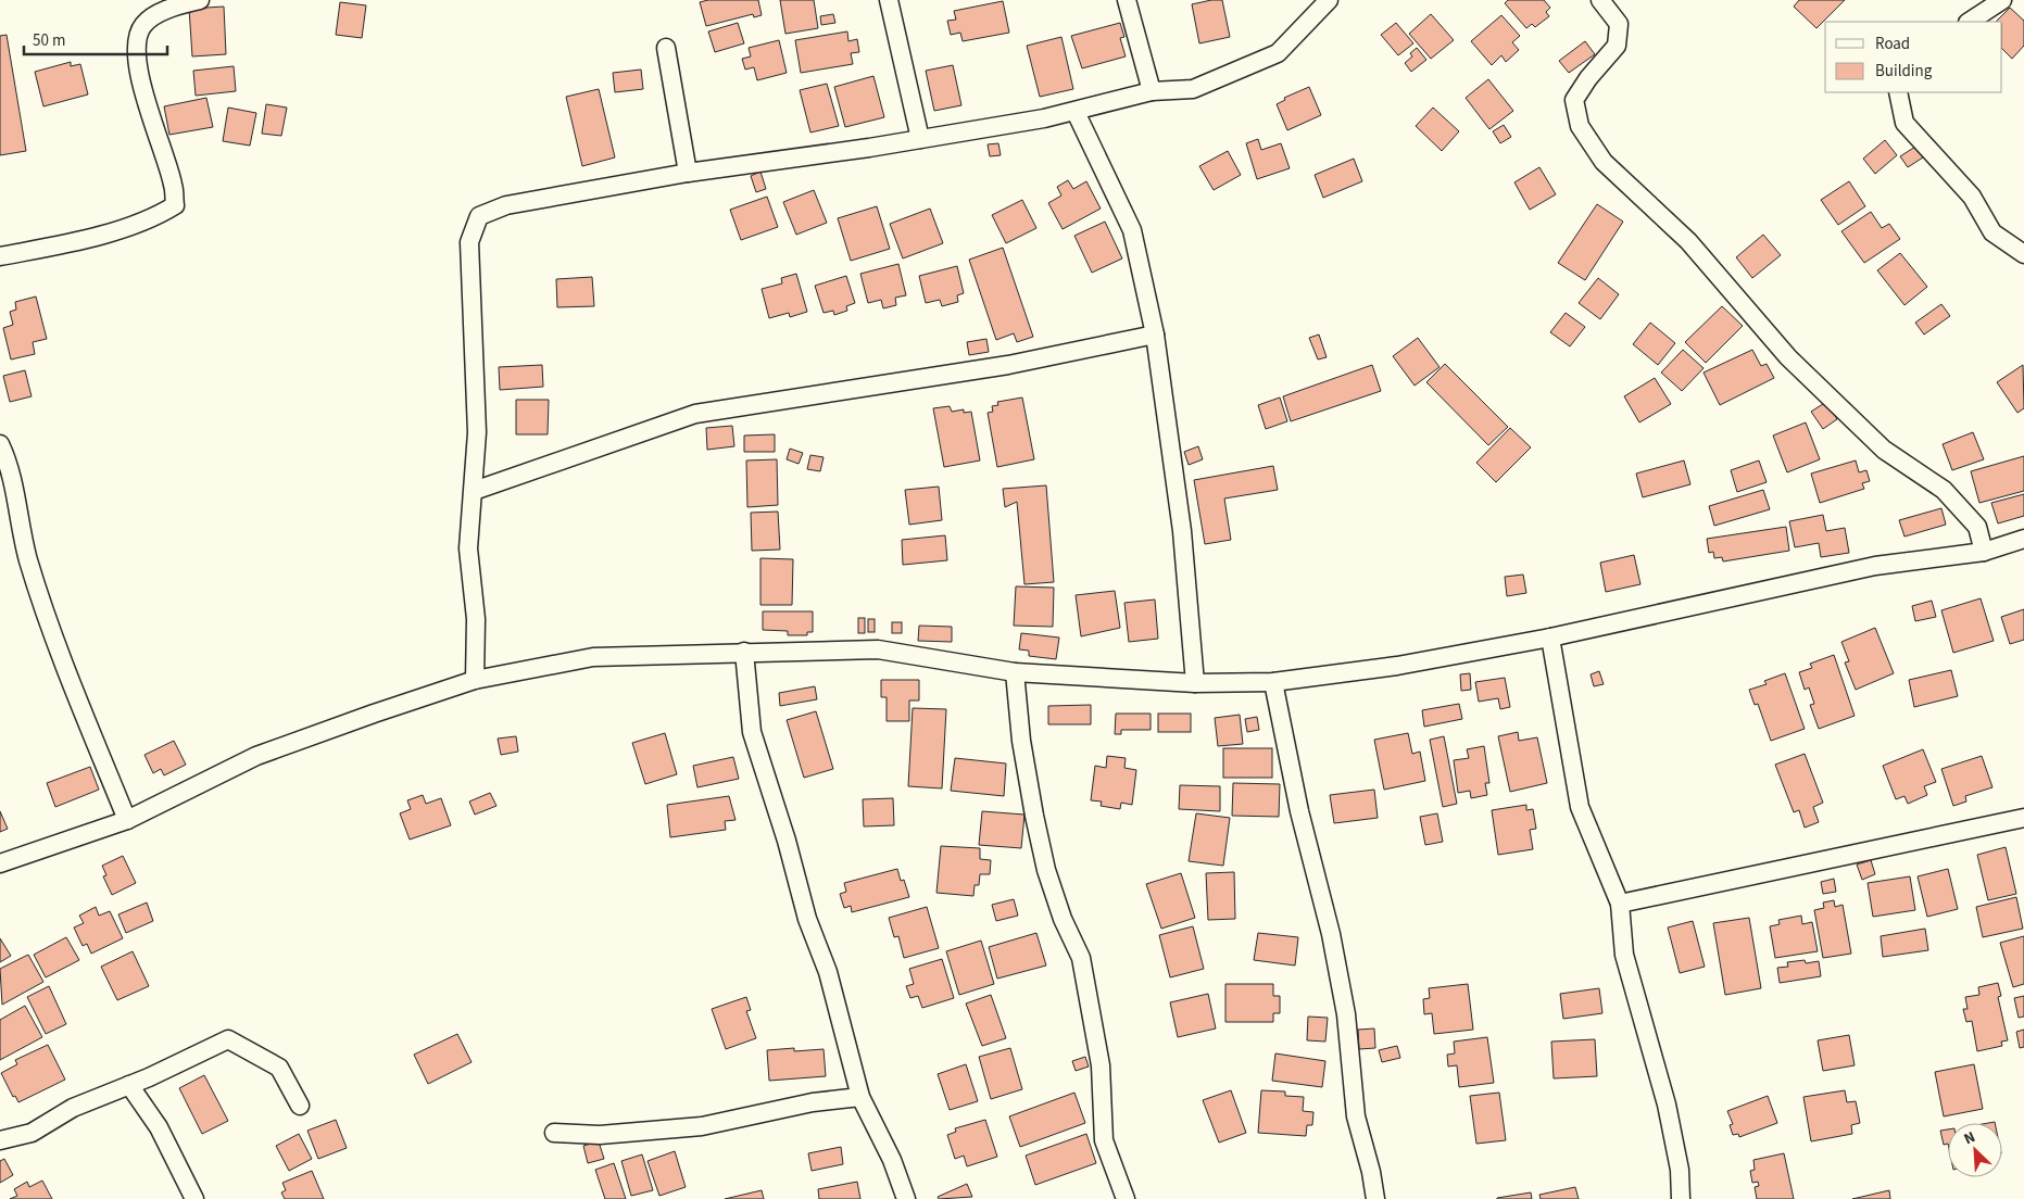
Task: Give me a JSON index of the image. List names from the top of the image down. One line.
{"legend":["Road","Building"],"scale_bar":"50 m","north":"top left"}
